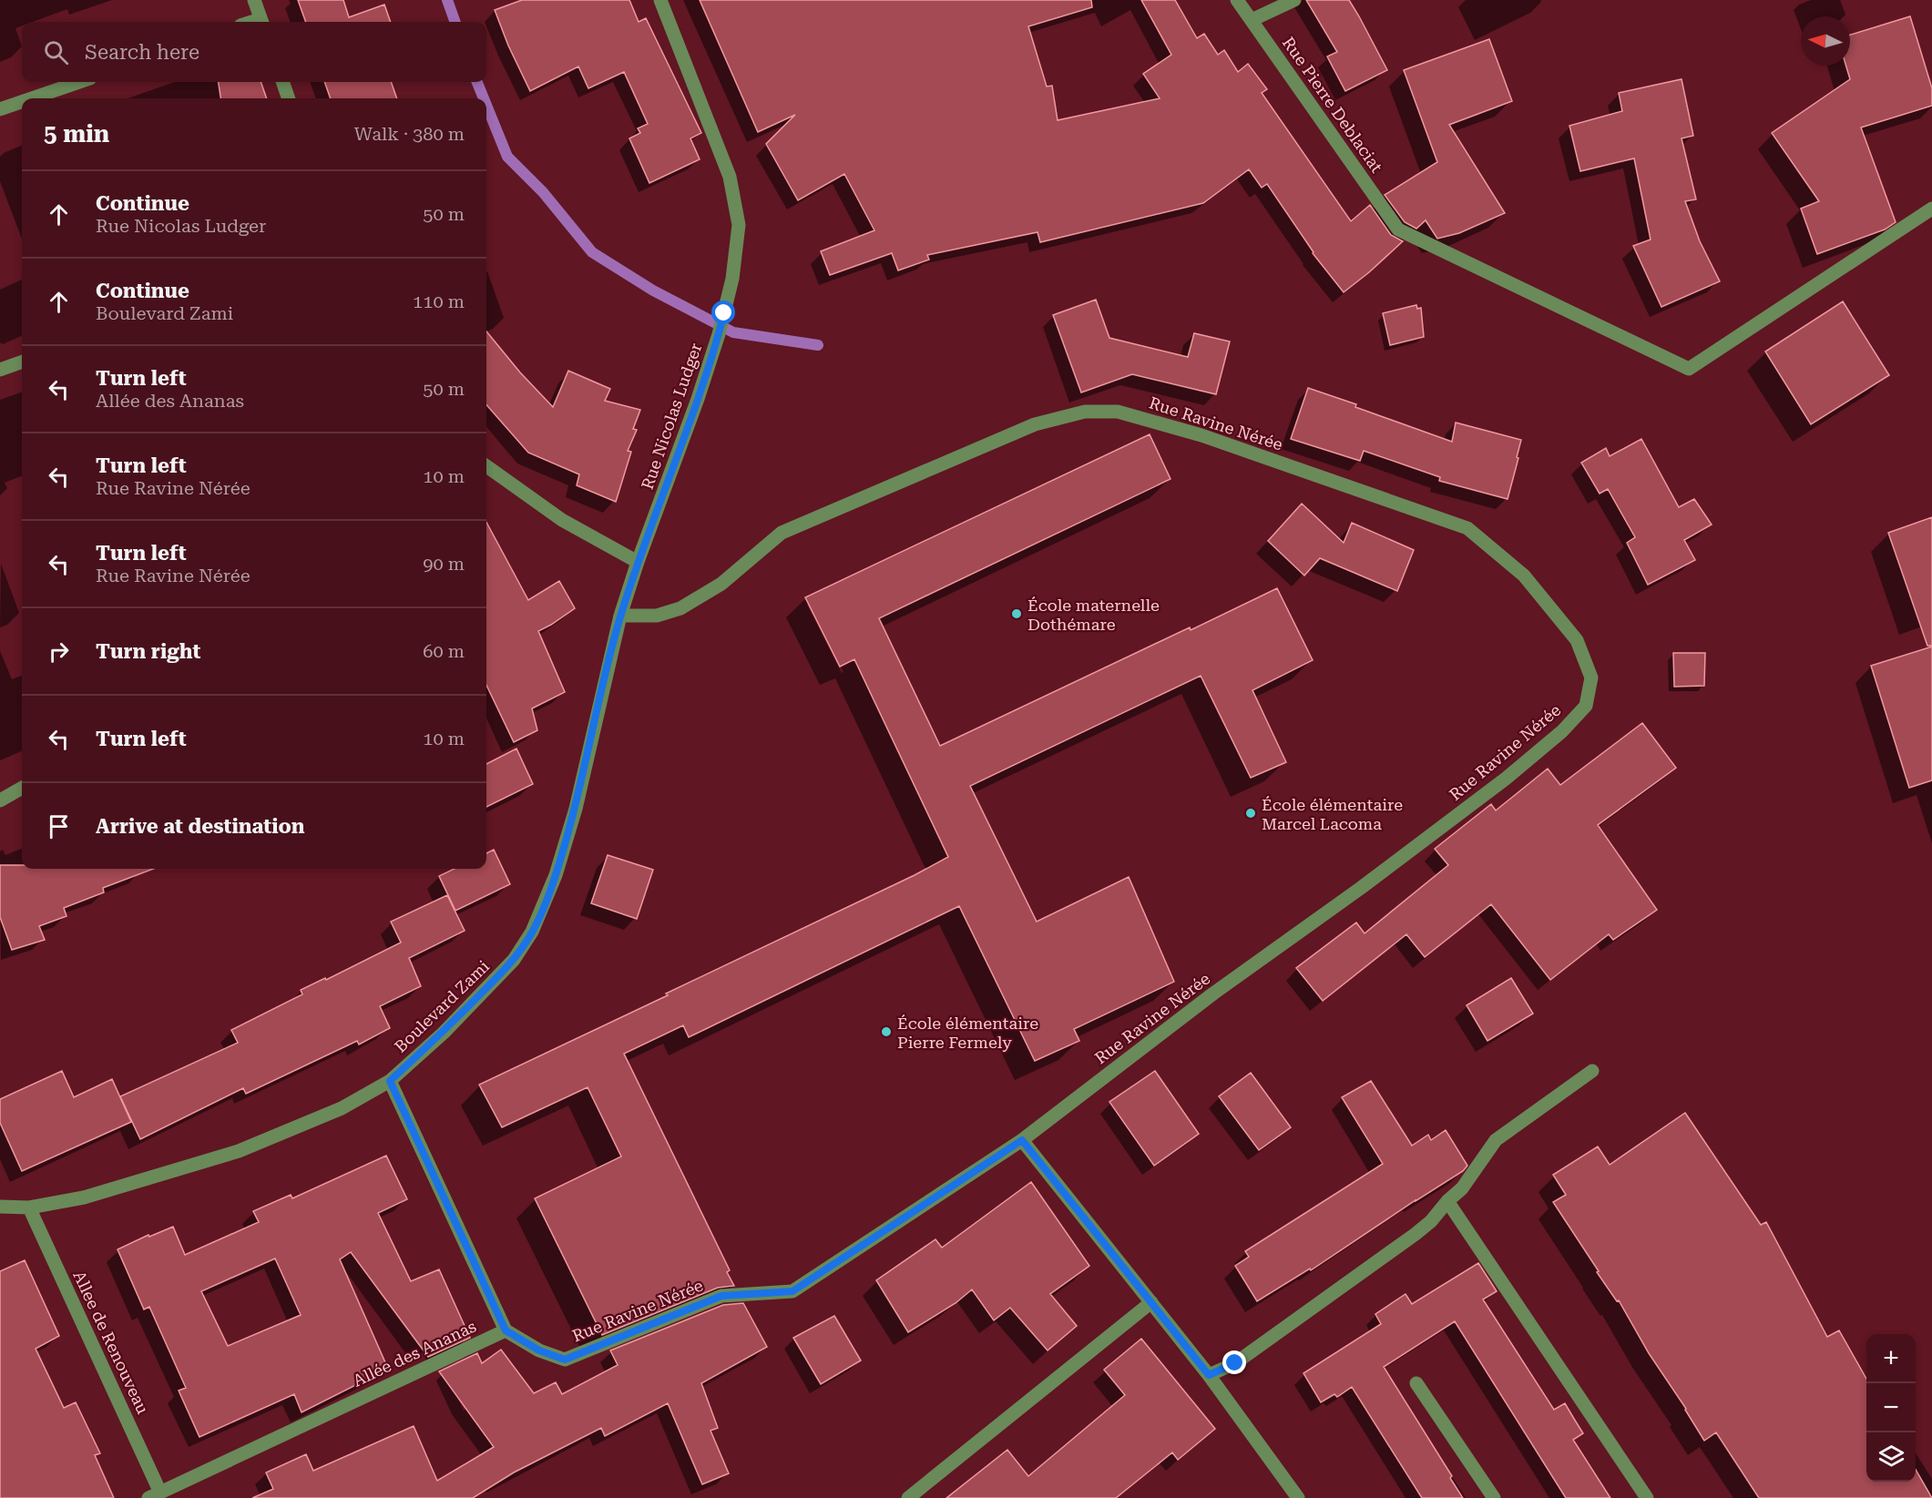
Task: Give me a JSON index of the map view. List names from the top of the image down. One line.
{"streets":{"street":["Rue Pierre Deblaciat","Rue Nicolas Ludger","Rue Ravine Nérée","Boulevard Zami","Allee de Renouveau","Allée des Ananas"]},"crossings":[["Rue Nicolas Ludger","Boulevard Zami"],["Rue Ravine Nérée","Boulevard Zami"],["Rue Ravine Nérée","Allée des Ananas"],["Boulevard Zami","Allee de Renouveau"],["Allee de Renouveau","Allée des Ananas"]],"places":["École maternelle Dothémare","École élémentaire Marcel Lacoma","École élémentaire Pierre Fermely"],"north":"left","page":{"search":"Search here","heading":["5 min","Walk · 380 m"],"list":[["Continue","Rue Nicolas Ludger","50 m"],["Continue","Boulevard Zami","110 m"],["Turn left","Allée des Ananas","50 m"],["Turn left","Rue Ravine Nérée","10 m"],["Turn left","Rue Ravine Nérée","90 m"],["Turn right","60 m"],["Turn left","10 m"],"Arrive at destination"],"map_buttons":["+","−"]}}
